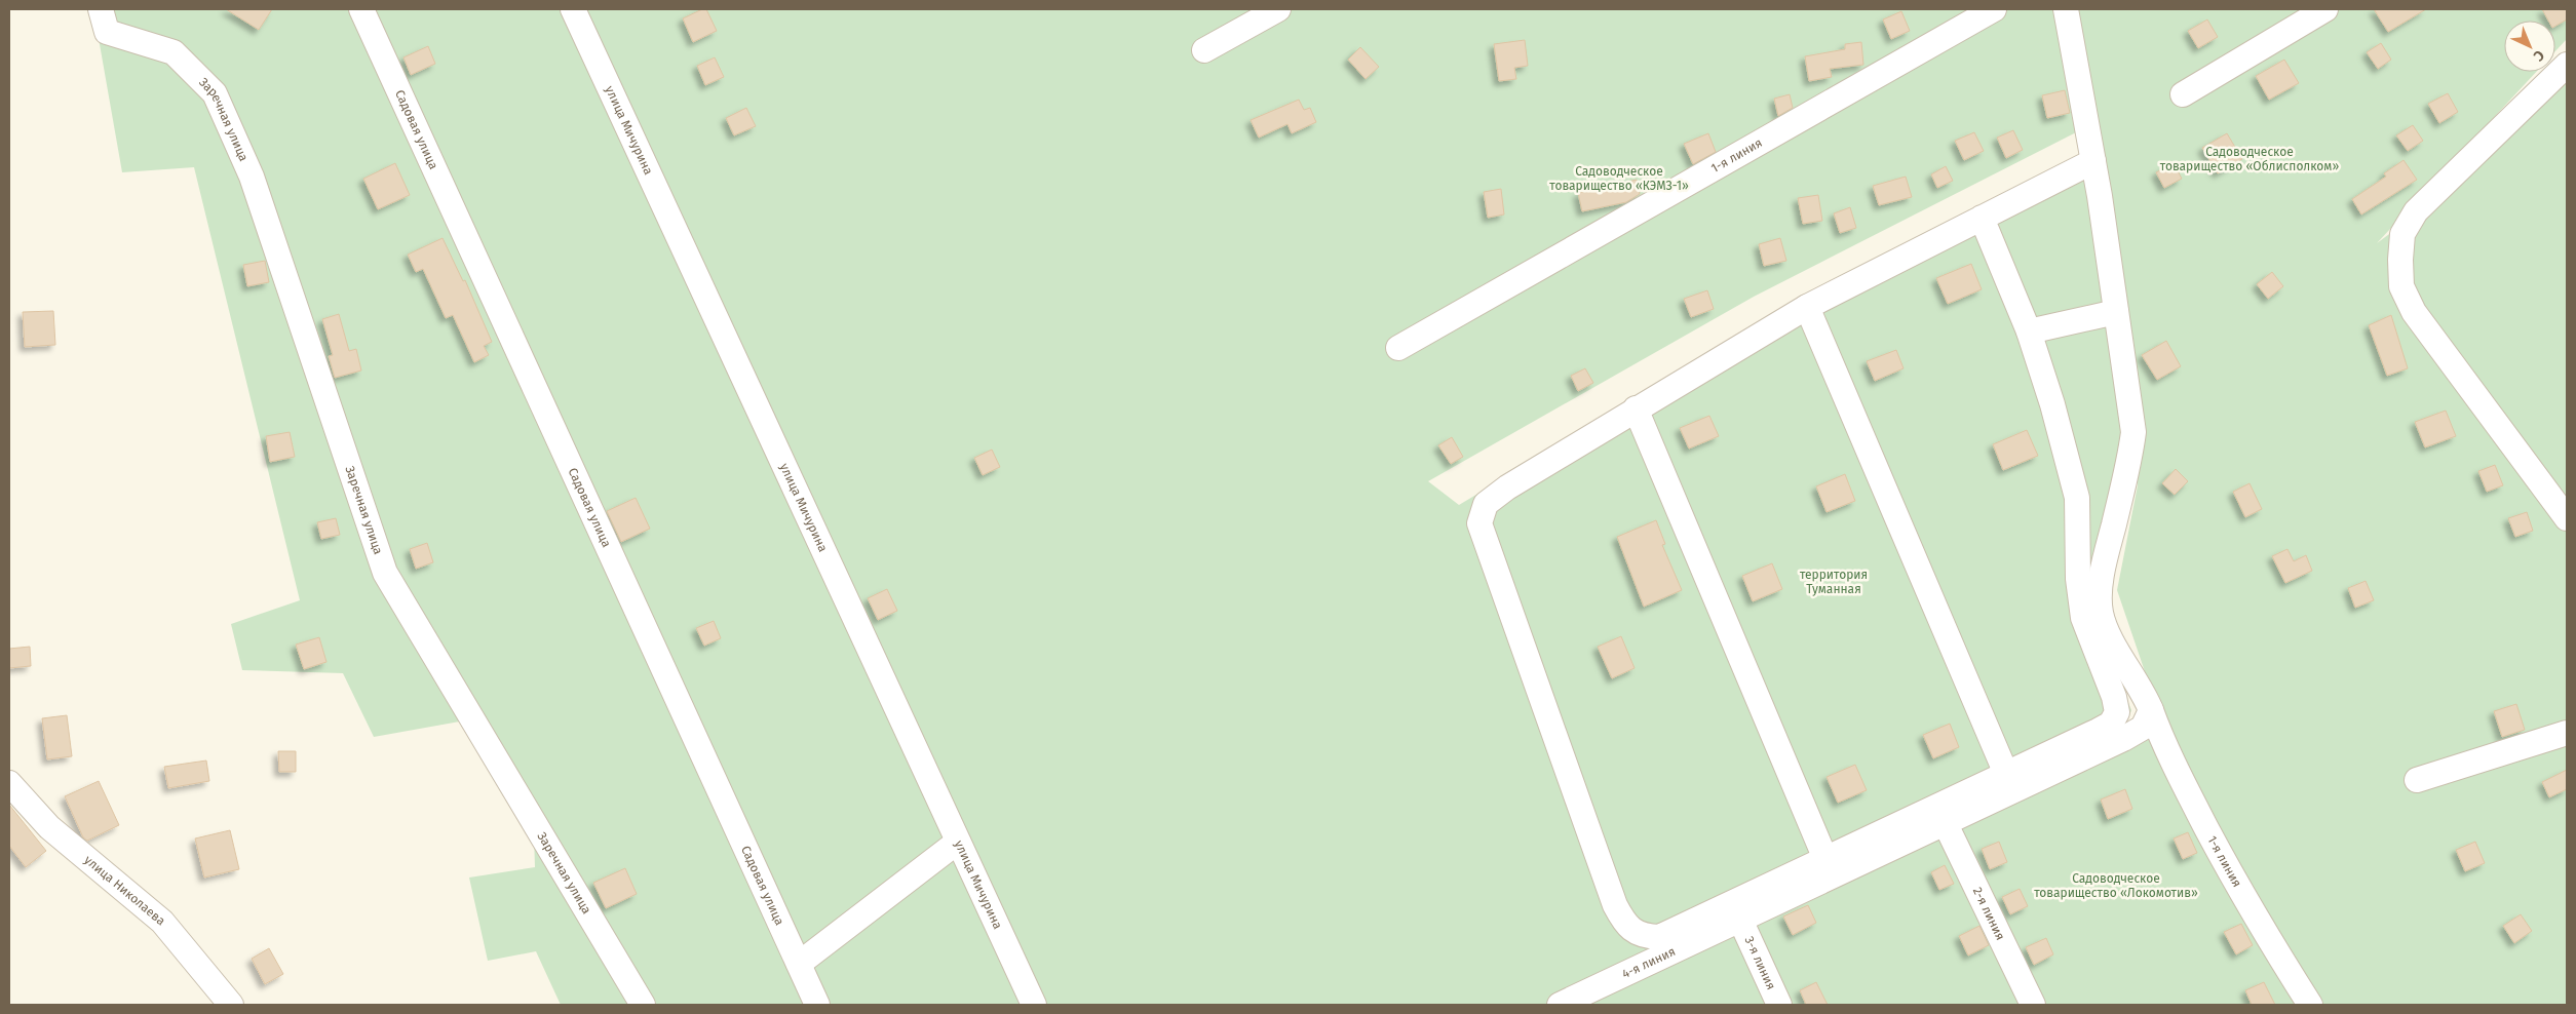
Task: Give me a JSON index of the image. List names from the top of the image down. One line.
{"streets":{"street":["Заречная улица","Садовая улица","улица Мичурина","1-я линия","улица Николаева","2-я линия","3-я линия","4-я линия"]},"crossings":[["3-я линия","4-я линия"]],"parks":["Садоводческое товарищество «Облисполком»","Садоводческое товарищество «КЭМЗ-1»","территория Туманная","Садоводческое товарищество «Локомотив»"],"north":"bottom right"}
